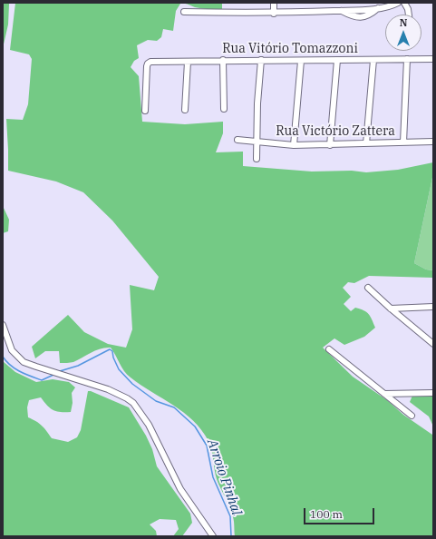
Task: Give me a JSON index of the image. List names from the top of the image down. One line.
{"streets":{"street":["Rua Vitório Tomazzoni","Rua Victório Zattera"]},"water":["Arroio Pinhal"],"scale_bar":"100 m","north":"top"}
